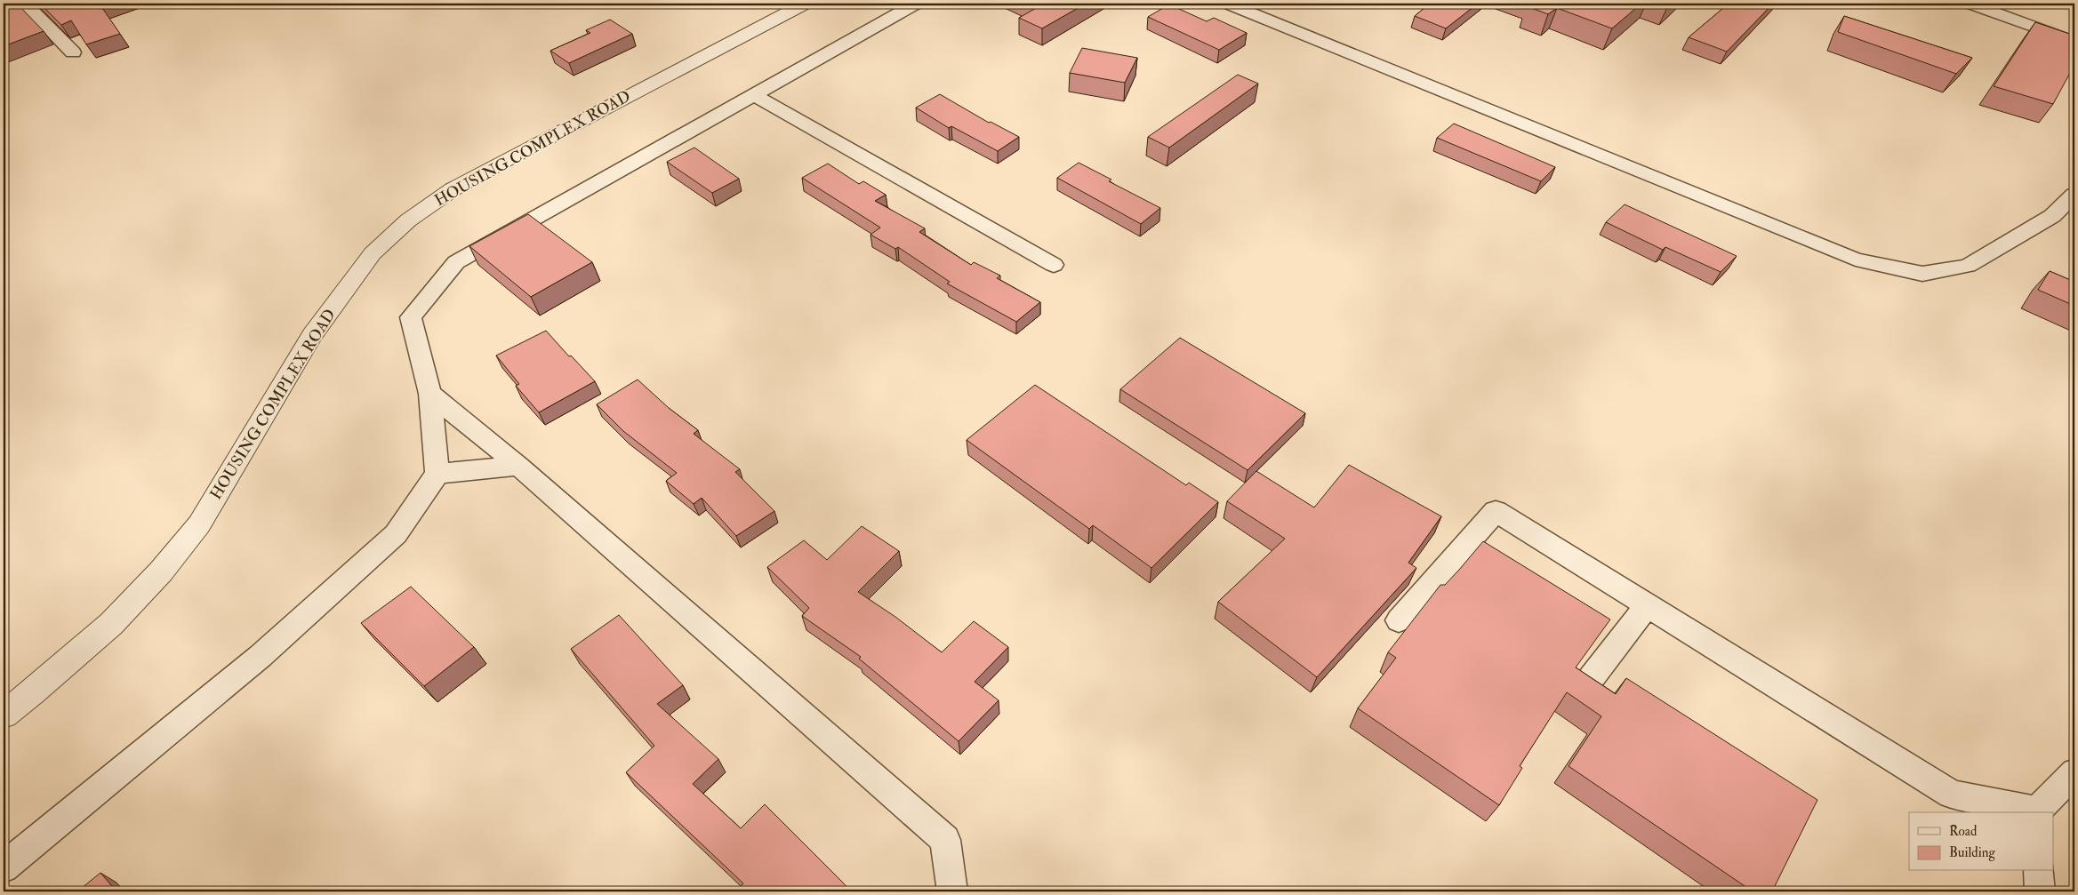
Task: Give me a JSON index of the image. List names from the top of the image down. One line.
{"streets":{"street":["HOUSING COMPLEX ROAD"]},"legend":["Road","Building"]}
